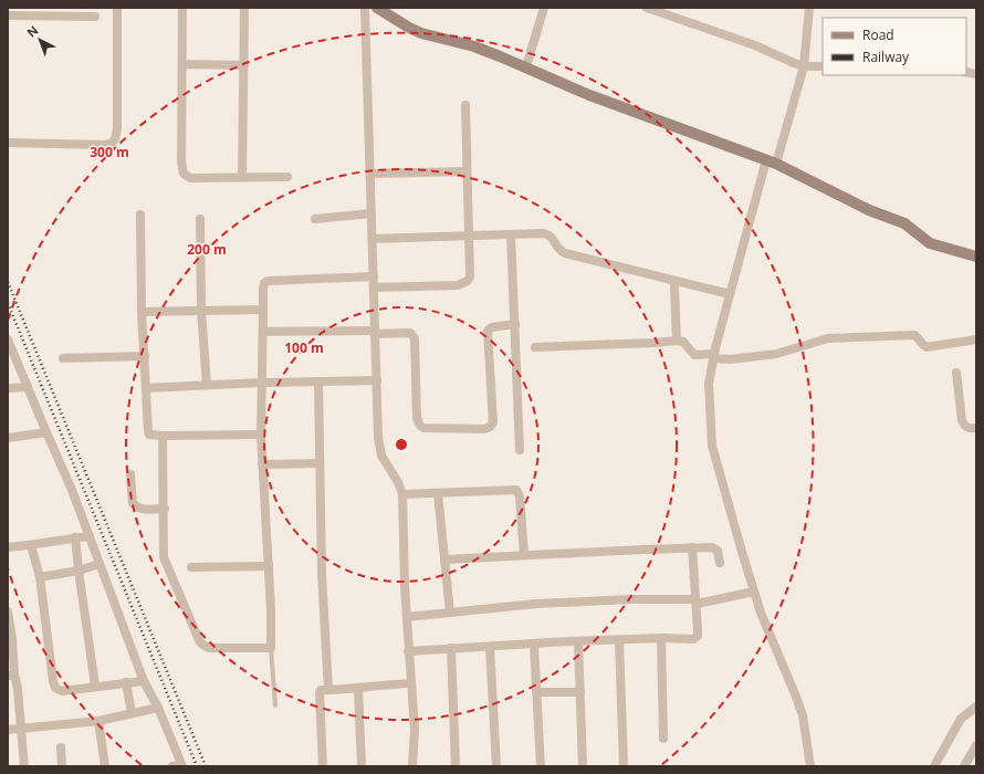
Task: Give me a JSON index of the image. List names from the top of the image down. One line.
{"legend":["Road","Railway"],"north":"top left","rings":["300 m","200 m","100 m"]}
